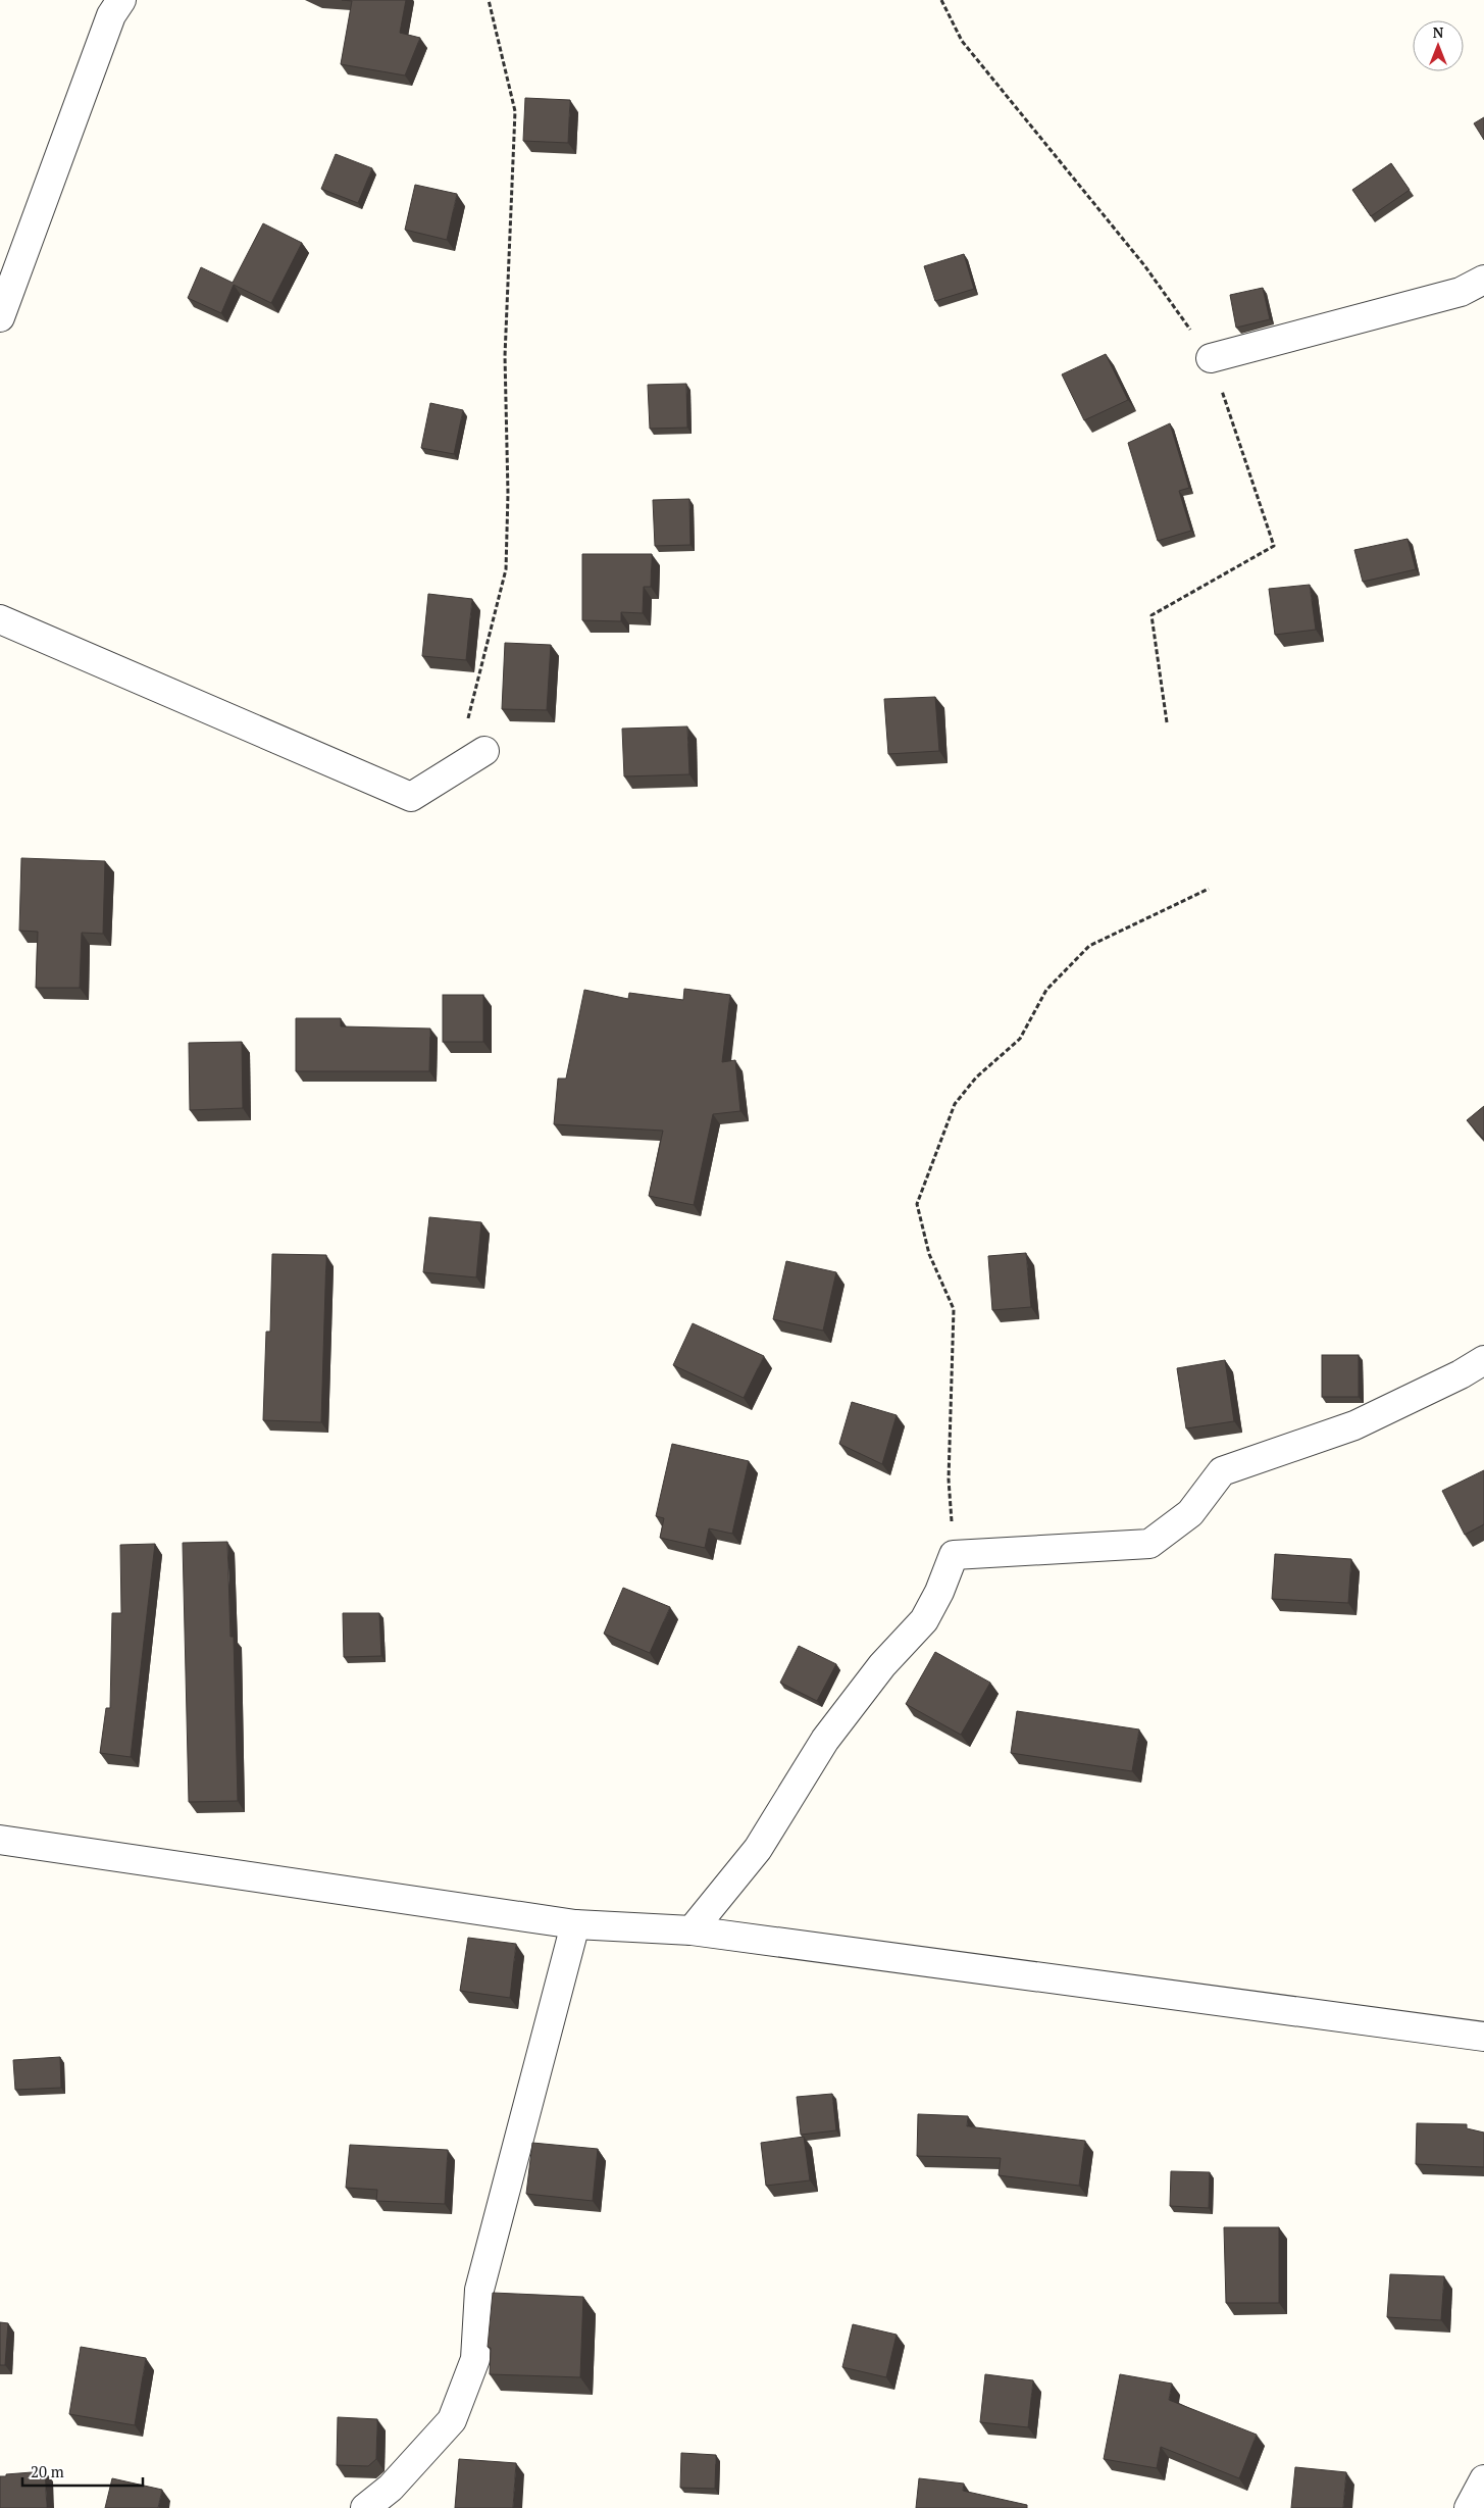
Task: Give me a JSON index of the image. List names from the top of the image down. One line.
{"scale_bar":"20 m","north":"top"}
